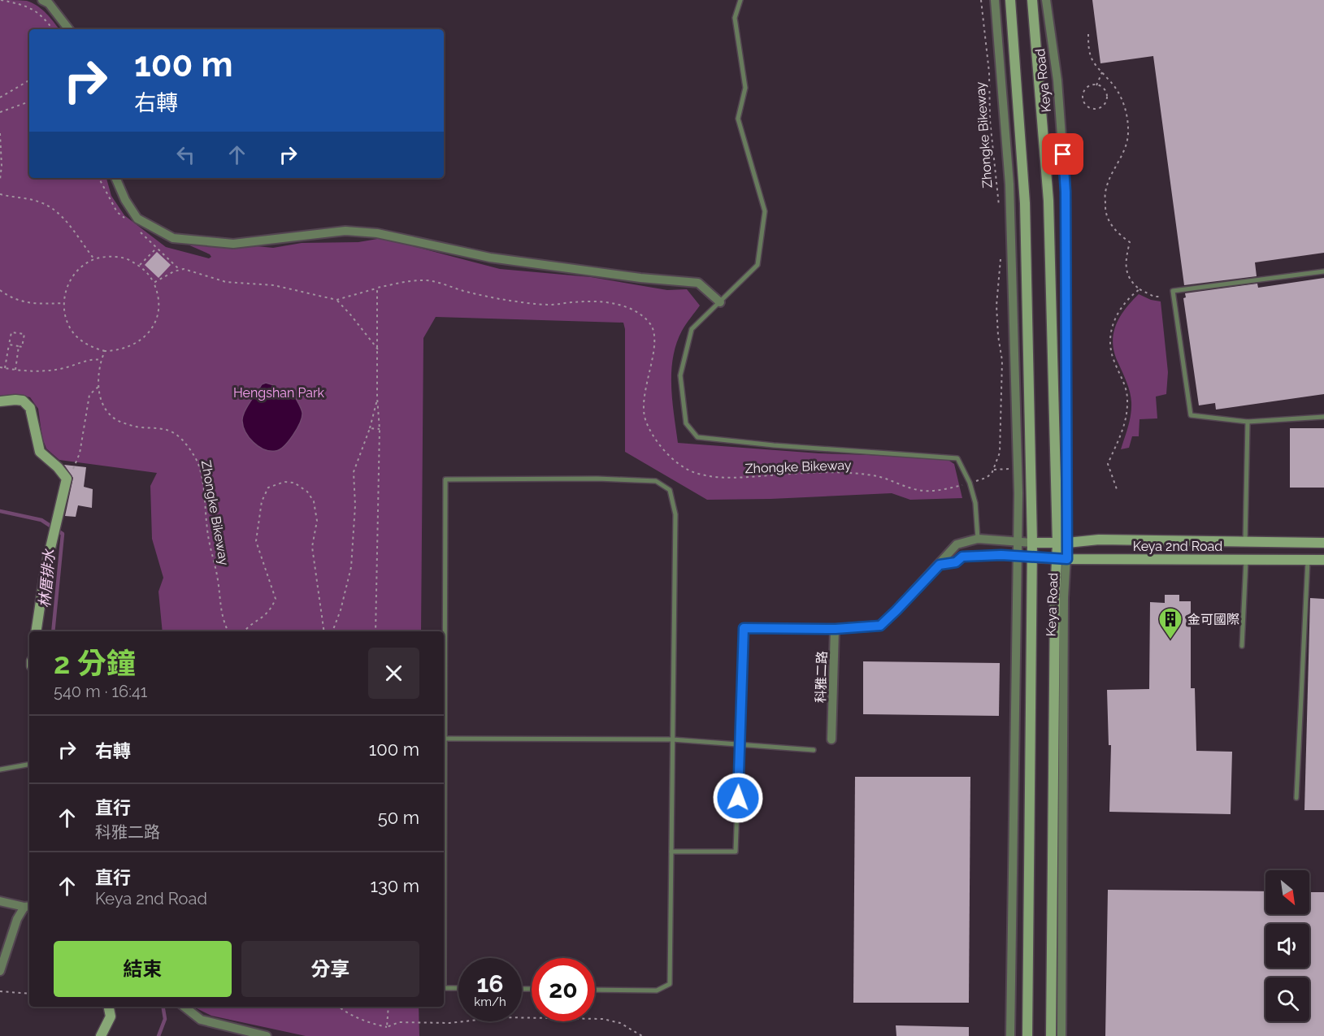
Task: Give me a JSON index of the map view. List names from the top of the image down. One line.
{"streets":{"street":["Keya Road","Keya 2nd Road","科雅二路"],"path":["Zhongke Bikeway"]},"crossings":[["Keya Road","Keya 2nd Road"]],"water":["林厝排水"],"parks":["Hengshan Park"],"places":{"building":["金可國際"]},"north":"bottom right","page":{"turn":["100 m","右轉"],"heading":["2 分鐘","540 m · 16:41"],"list":[{"name":"右轉","value":"100 m"},{"name":"直行","note":"科雅二路","value":"50 m"},{"name":"直行","note":"Keya 2nd Road","value":"130 m"}],"buttons":["結束","分享"],"speed":"16 km/h","limit":"20"}}
